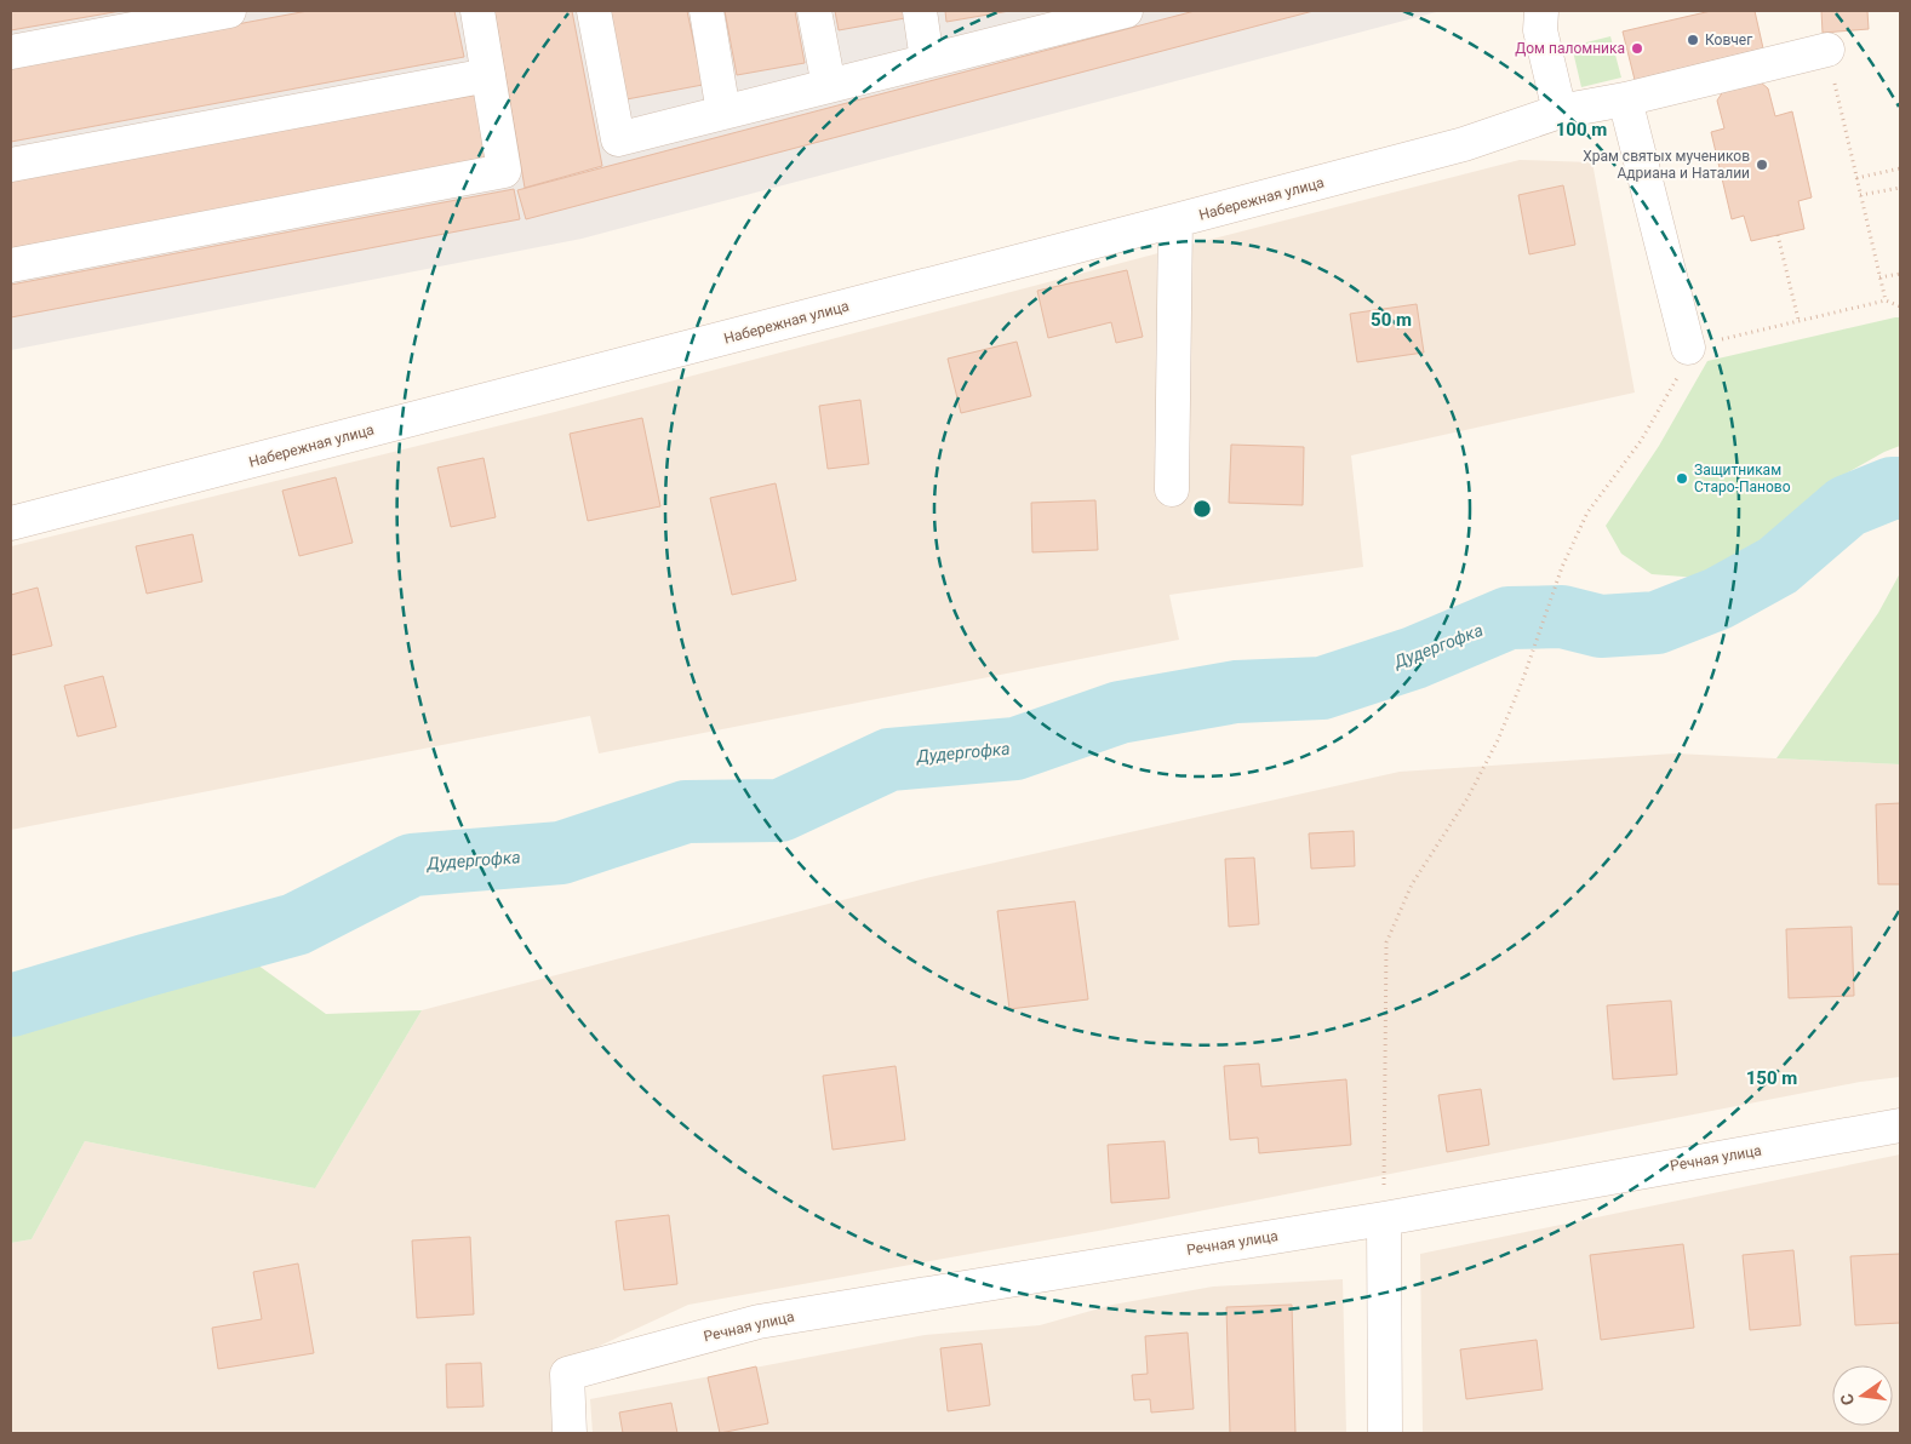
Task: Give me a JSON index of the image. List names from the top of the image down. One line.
{"streets":{"street":["Набережная улица","Речная улица"]},"water":["Дудергофка"],"places":["Ковчег","Дом паломника","Храм святых мучеников Адриана и Наталии","Защитникам Старо-Паново"],"north":"left","rings":["100 m","50 m","150 m"]}
